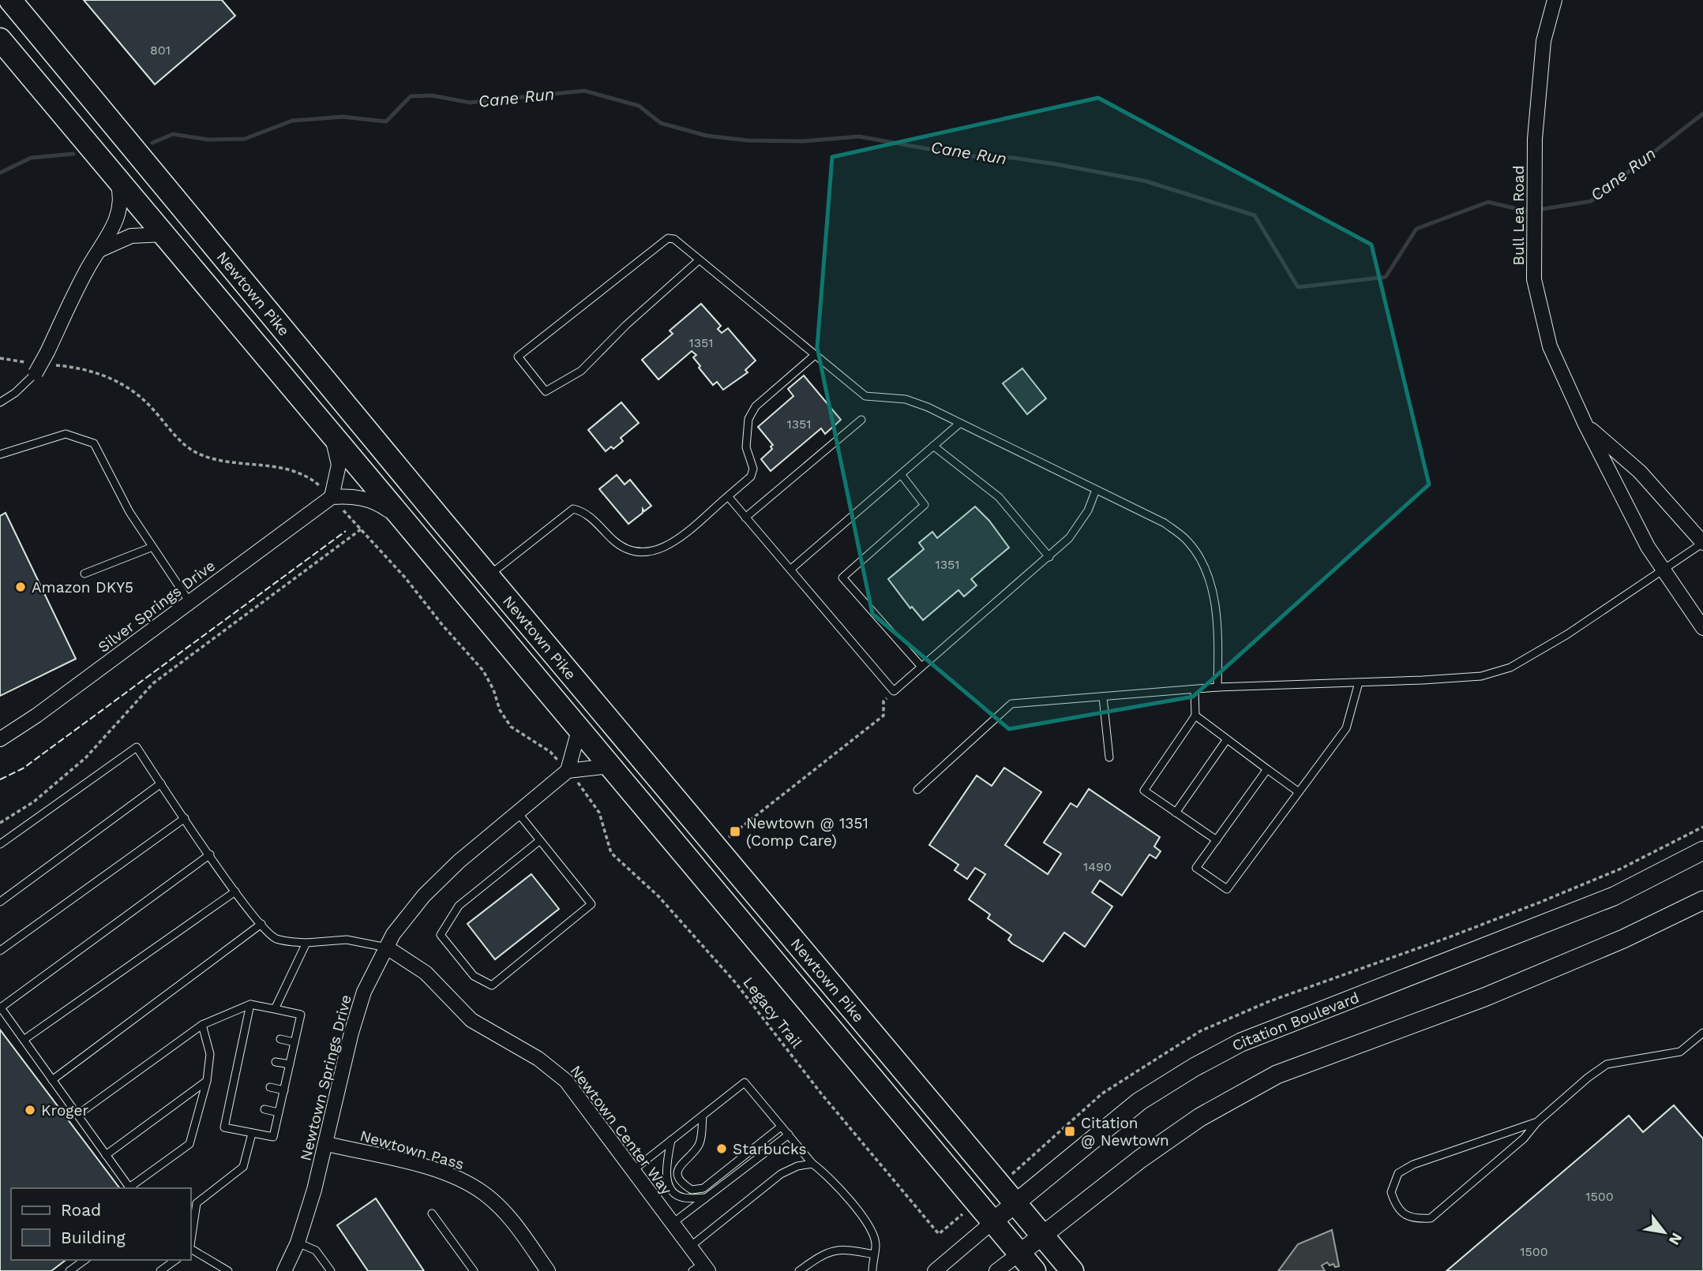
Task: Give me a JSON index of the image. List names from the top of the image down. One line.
{"streets":{"highway":["Newtown Pike"],"main road":["Citation Boulevard"],"street":["Bull Lea Road","Silver Springs Drive","Newtown Springs Drive","Newtown Center Way","Newtown Pass"],"path":["Legacy Trail"]},"crossings":[["Newtown Pike","Citation Boulevard"],["Legacy Trail","Newtown Springs Drive"],["Newtown Springs Drive","Newtown Center Way"],["Newtown Springs Drive","Newtown Pass"]],"water":["Cane Run"],"places":{"other":["Amazon DKY5","Kroger","Starbucks"],"transit":["Newtown @ 1351 (Comp Care)","Citation @ Newtown"]},"house_numbers":["801","1351","1351","1351","1490","1500","1500"],"legend":["Road","Building"],"north":"bottom right"}
